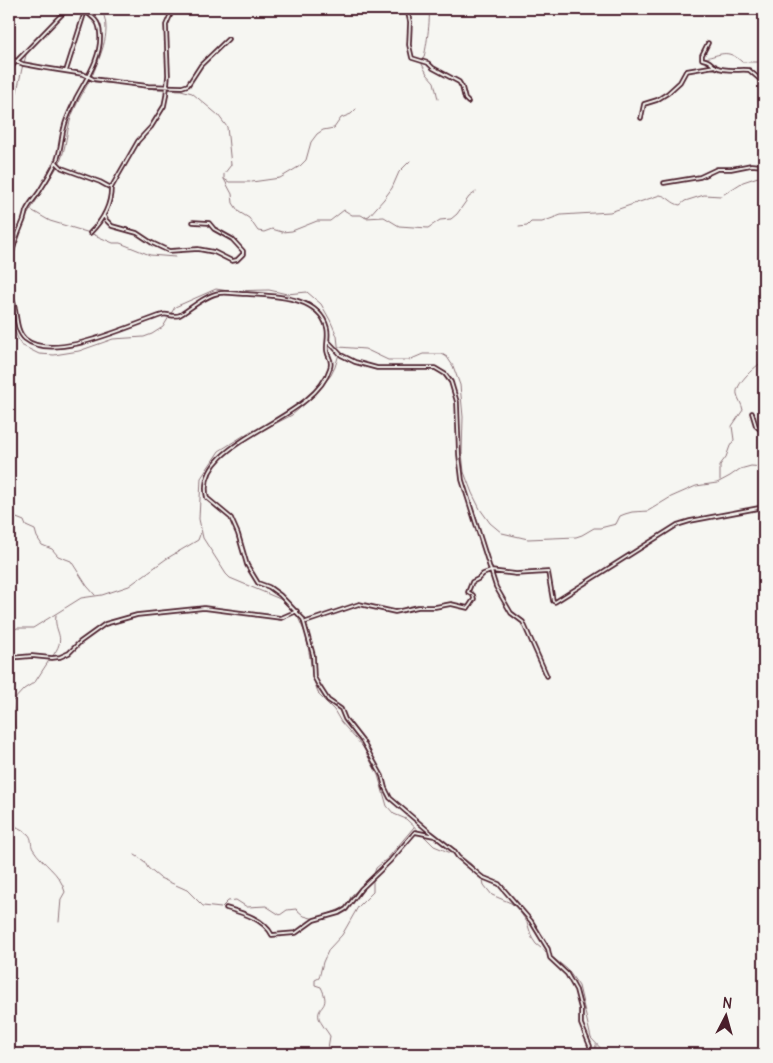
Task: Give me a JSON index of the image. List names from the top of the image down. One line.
{"north":"top"}
